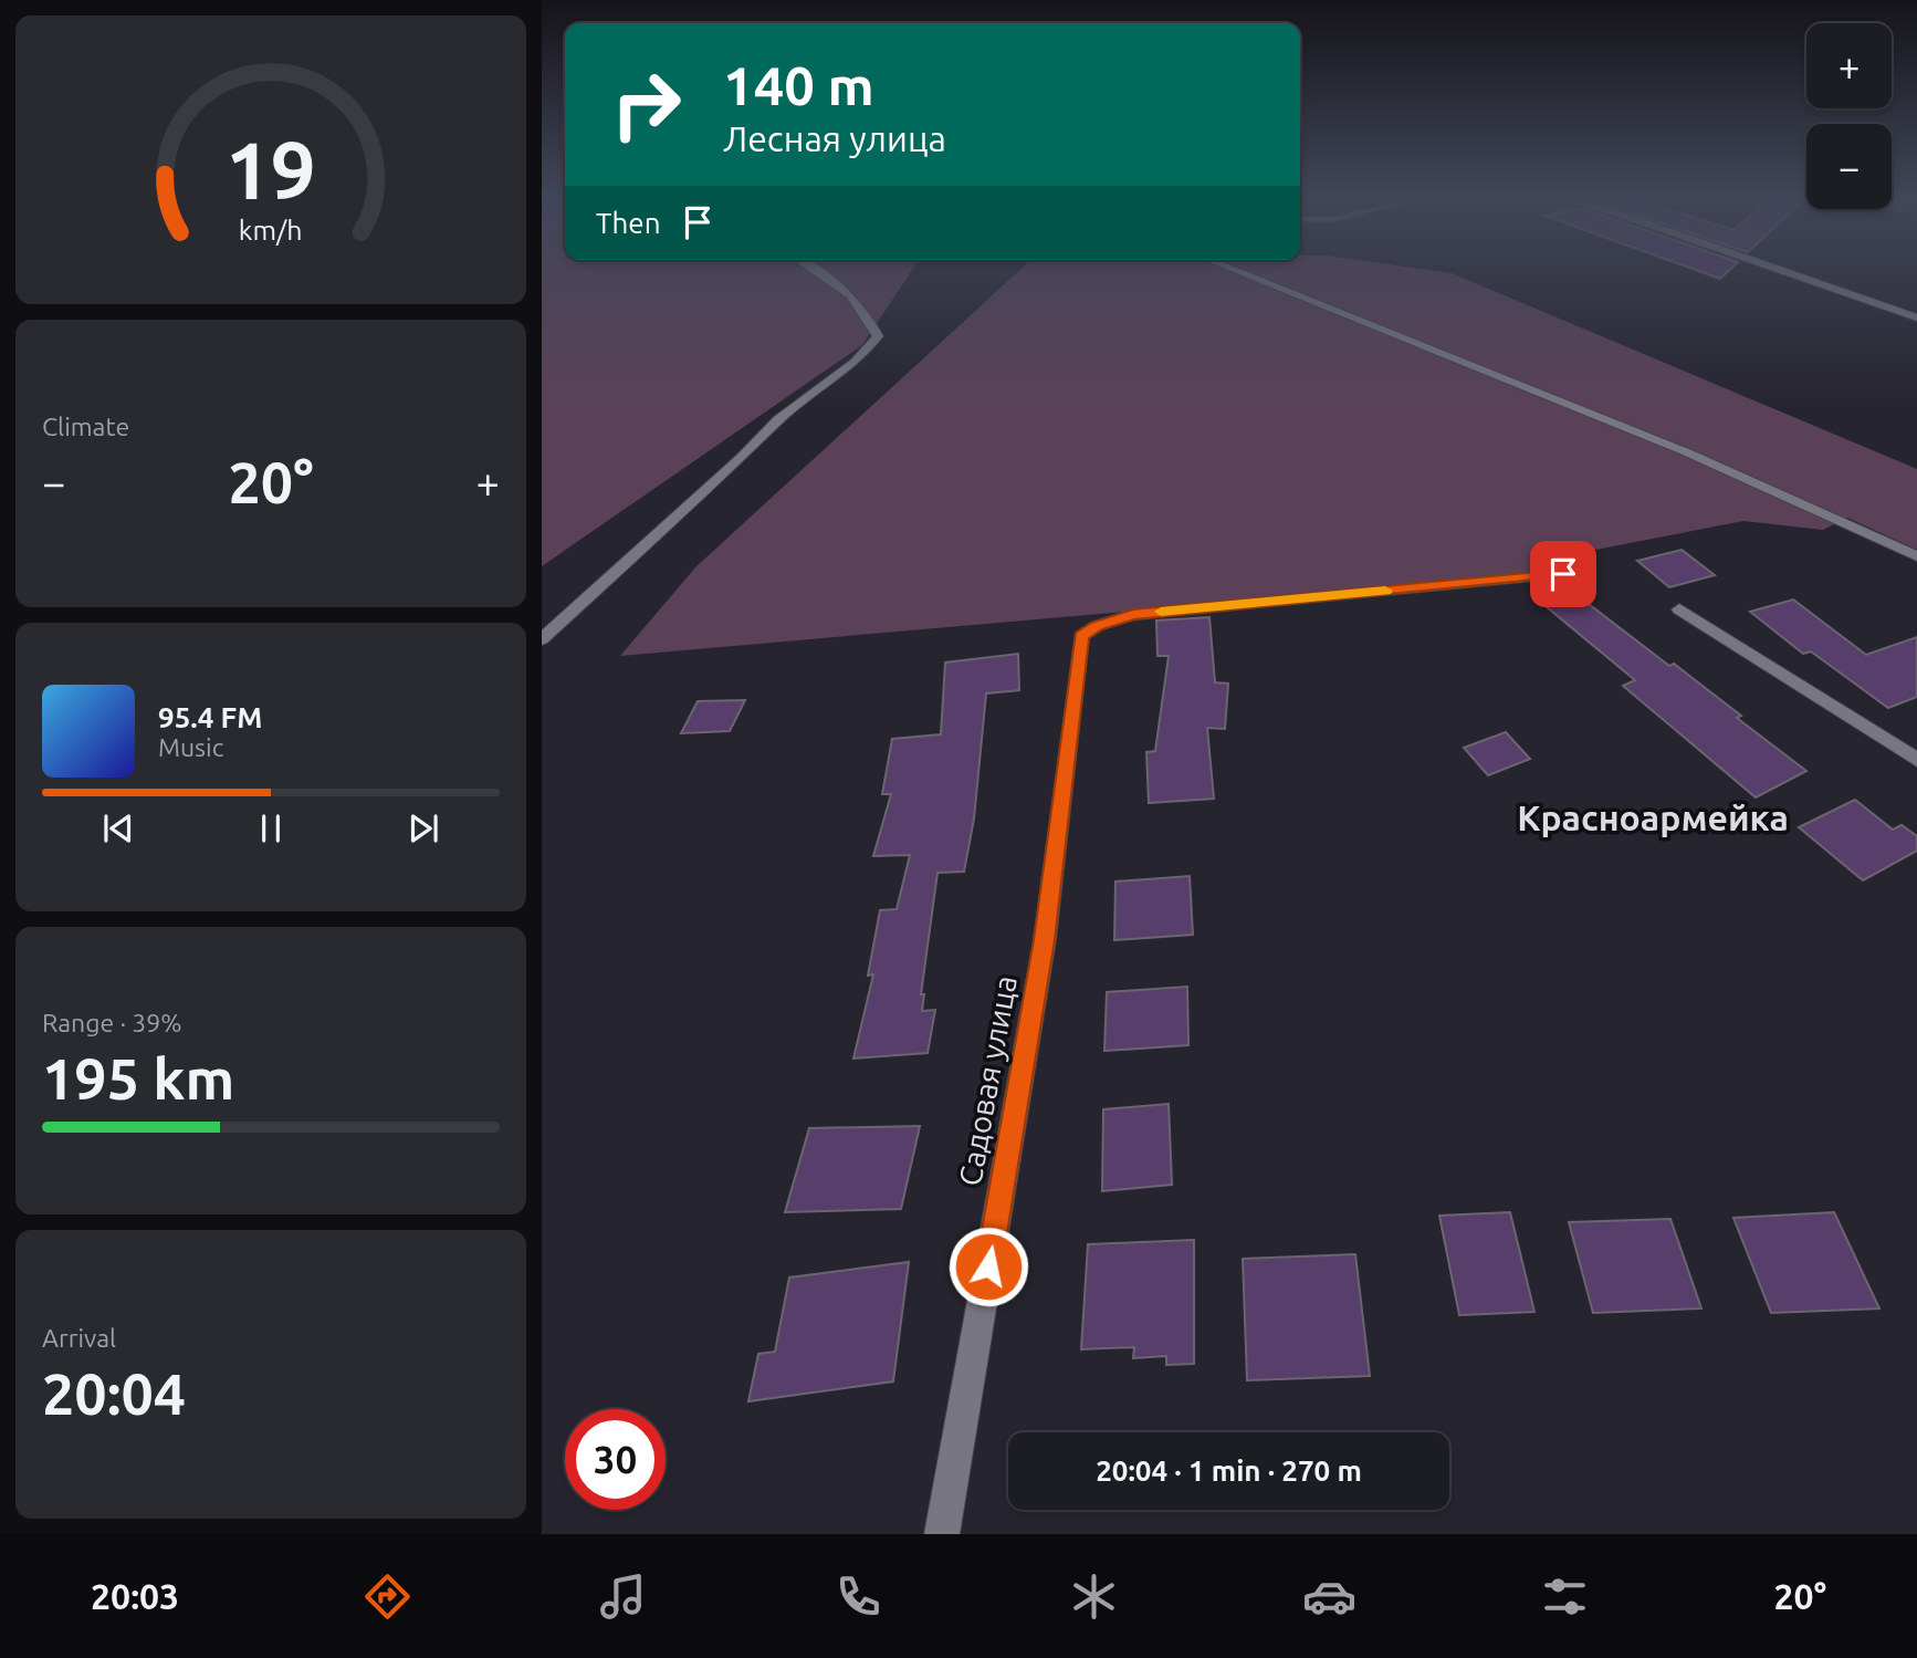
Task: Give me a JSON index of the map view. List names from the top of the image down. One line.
{"streets":{"street":["Садовая улица"]},"districts":["Красноармейка"],"page":{"map_buttons":["+","−"],"turn":["140 m","Лесная улица"],"then":"Then","tile":["Climate",["Range · 39%","195 km"],["Arrival","20:04"]],"heat":["−","20°","+"],"song":["95.4 FM","Music"],"limit":"30","trip":"20:04 · 1 min · 270 m","tabs":["20:03","20°"],"gauge":["19","km/h"]}}
